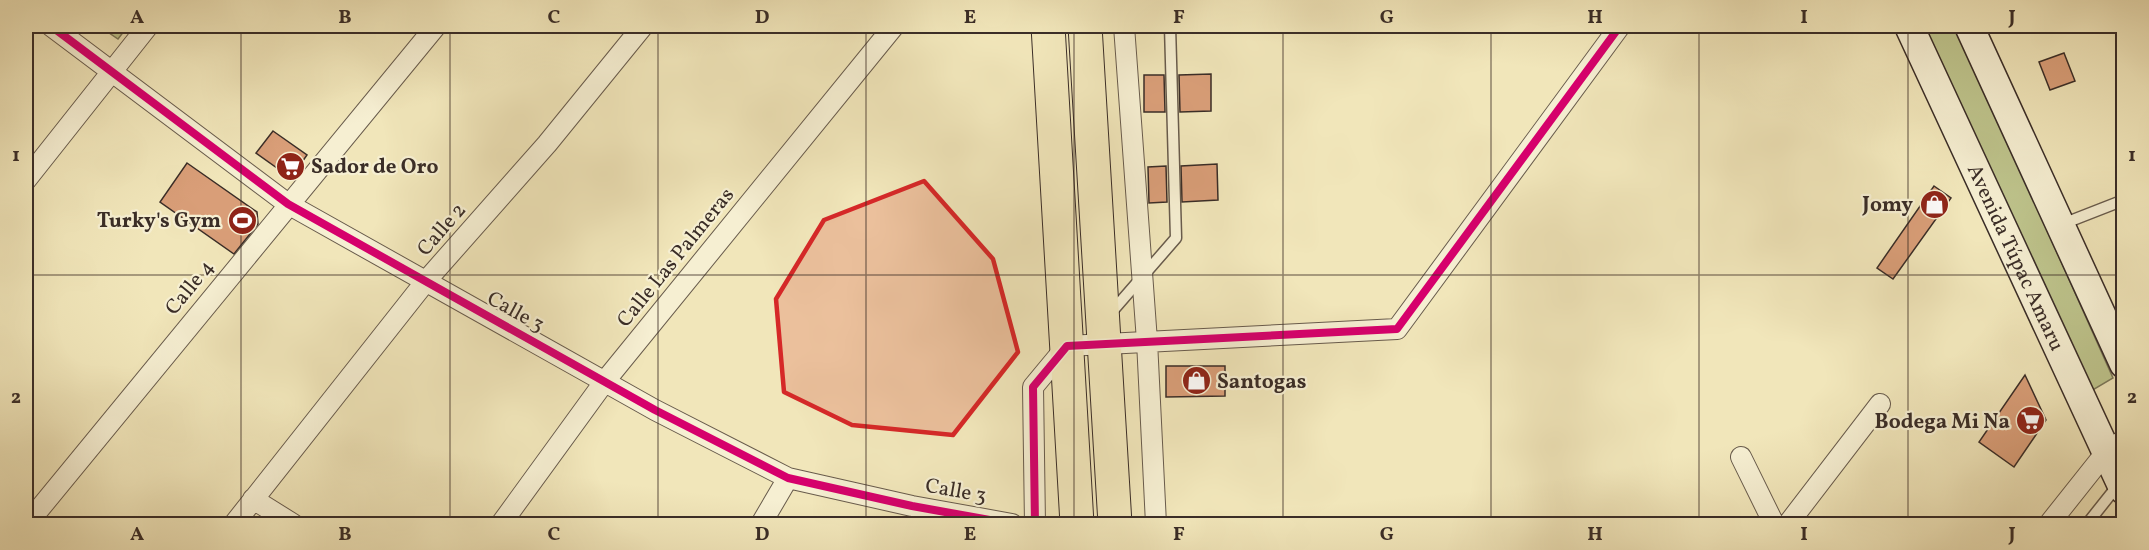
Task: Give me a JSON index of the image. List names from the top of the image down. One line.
{"streets":{"main road":["Avenida Túpac Amaru"],"street":["Calle 2","Calle Las Palmeras","Calle 4","Calle 3"]},"crossings":[["Calle 2","Calle 3"],["Calle Las Palmeras","Calle 3"],["Calle 4","Calle 3"]],"places":{"supermarket":["Sador de Oro","Bodega Mi Na"],"shop":["Jomy","Santogas"],"sports":["Turky's Gym"]},"grid":{"columns":["A","B","C","D","E","F","G","H","I","J"],"rows":["1","2"]}}
